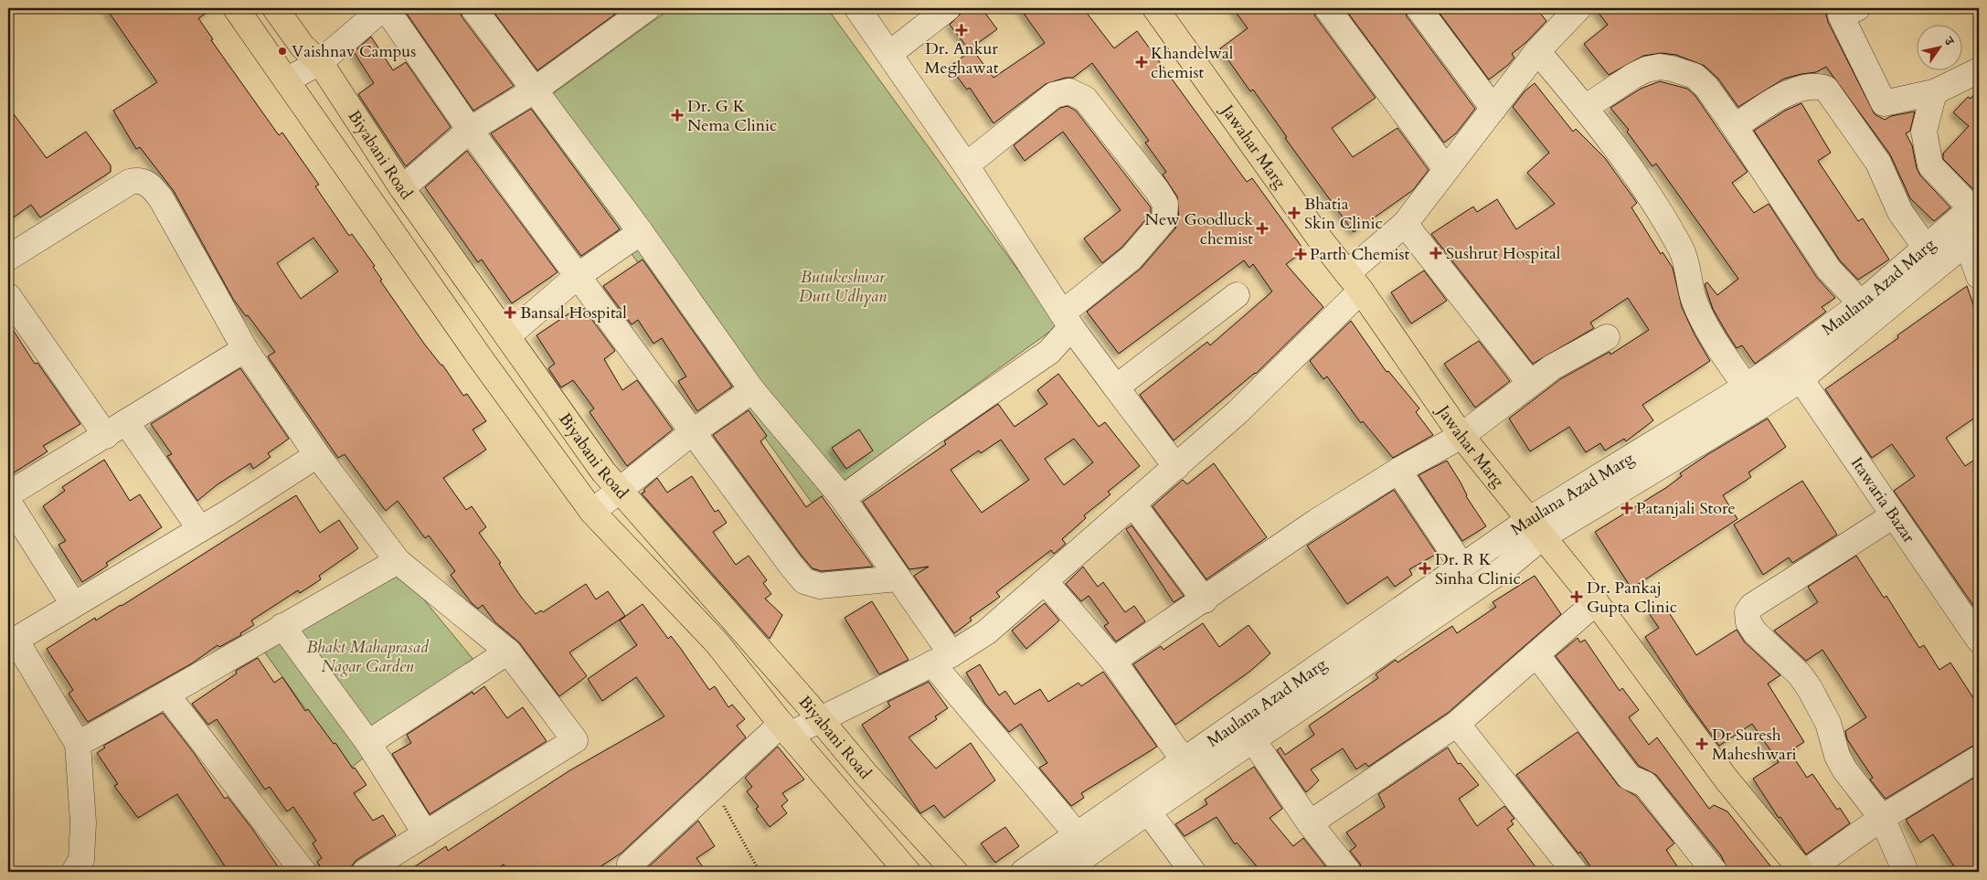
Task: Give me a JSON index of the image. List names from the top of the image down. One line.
{"streets":{"main road":["Jawahar Marg","Biyabani Road"],"street":["Maulana Azad Marg","Itawaria Bazar"]},"crossings":[["Jawahar Marg","Maulana Azad Marg"],["Maulana Azad Marg","Itawaria Bazar"]],"parks":["Butukeshwar Dutt Udhyan","Bhakt Mahaprasad Nagar Garden"],"places":{"health":["Dr. Ankur Meghawat","Khandelwal chemist","Dr. G K Nema Clinic","Bhatia Skin Clinic","New Goodluck chemist","Sushrut Hospital","Parth Chemist","Bansal Hospital","Patanjali Store","Dr. R K Sinha Clinic","Dr. Pankaj Gupta Clinic","Dr Suresh Maheshwari"],"other":["Vaishnav Campus"]},"north":"top right"}
